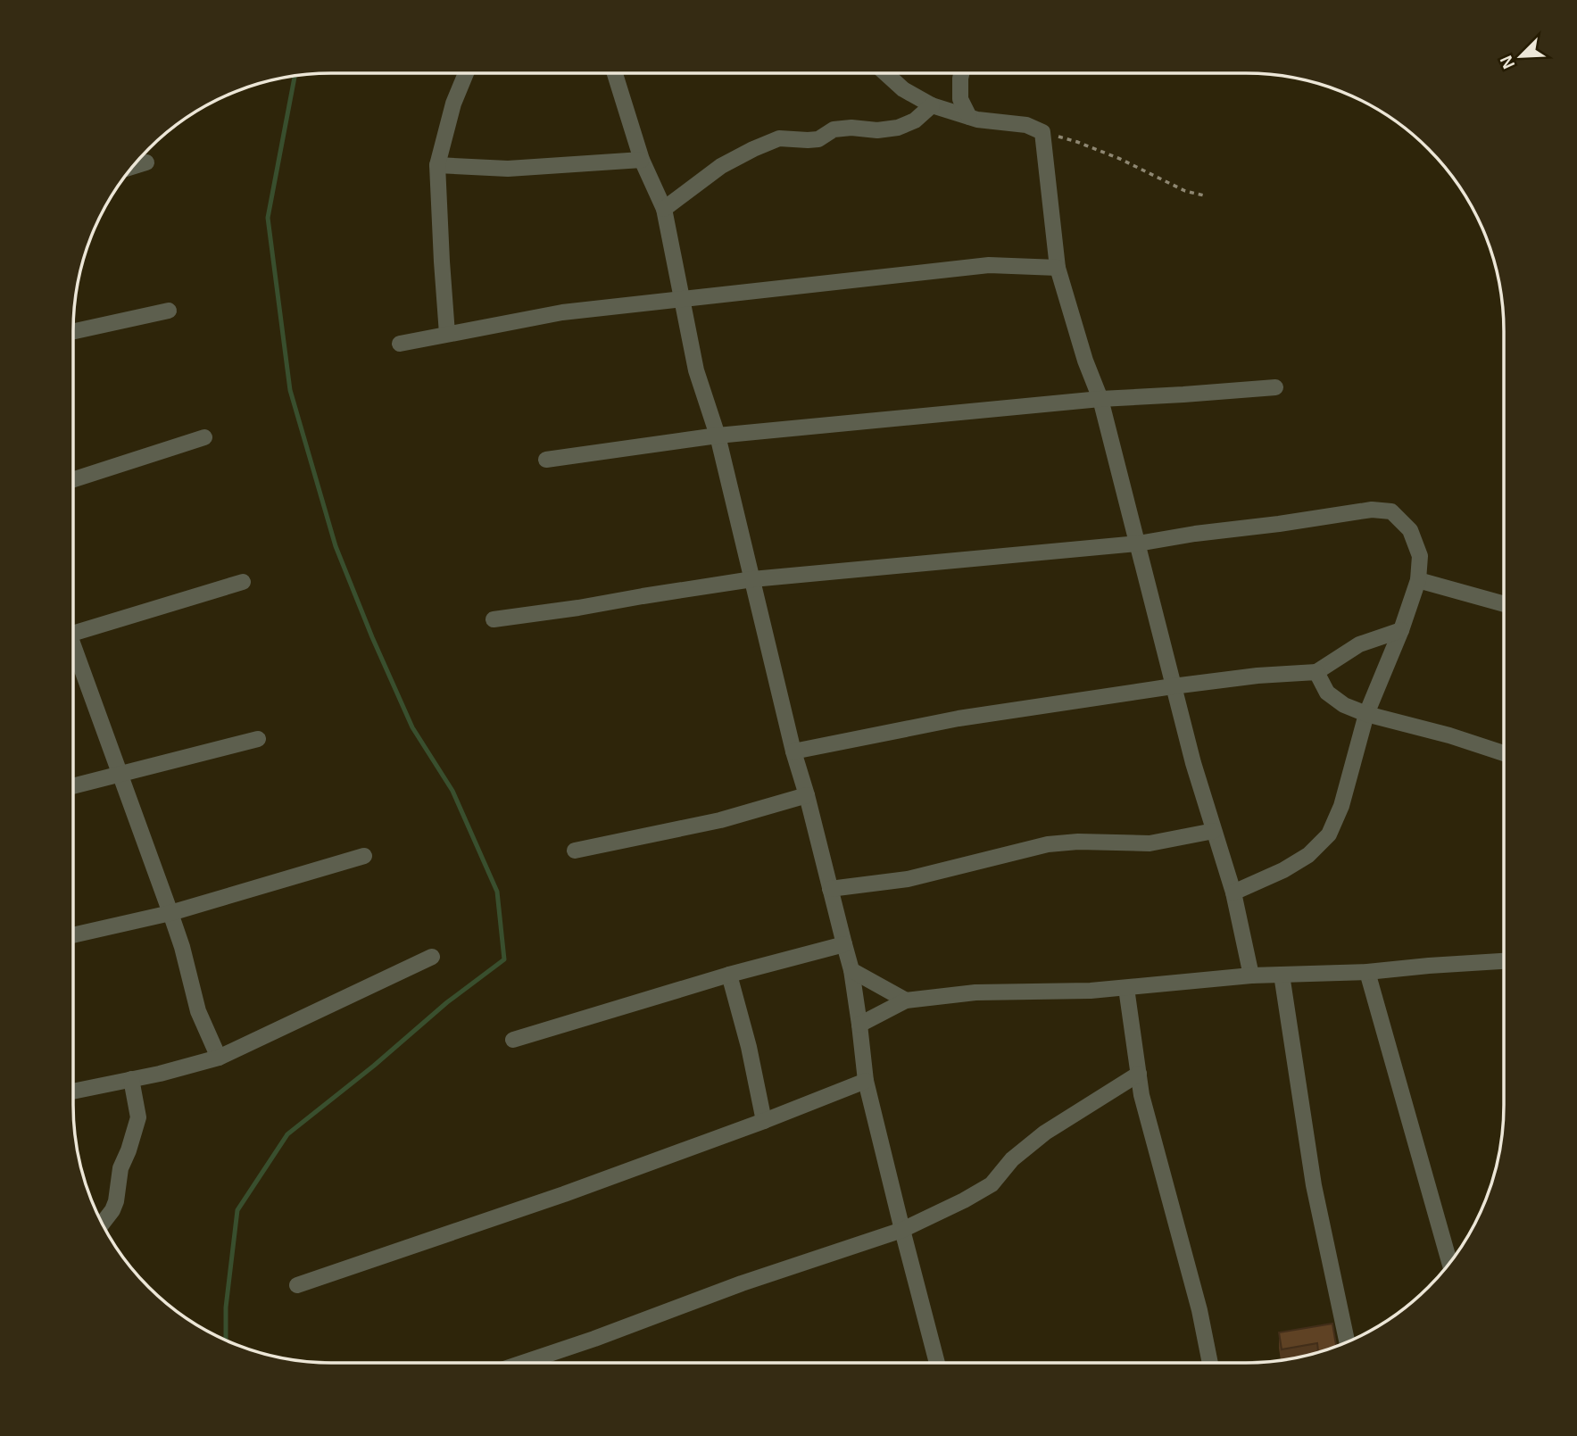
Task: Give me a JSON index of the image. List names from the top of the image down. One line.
{"north":"bottom left"}
